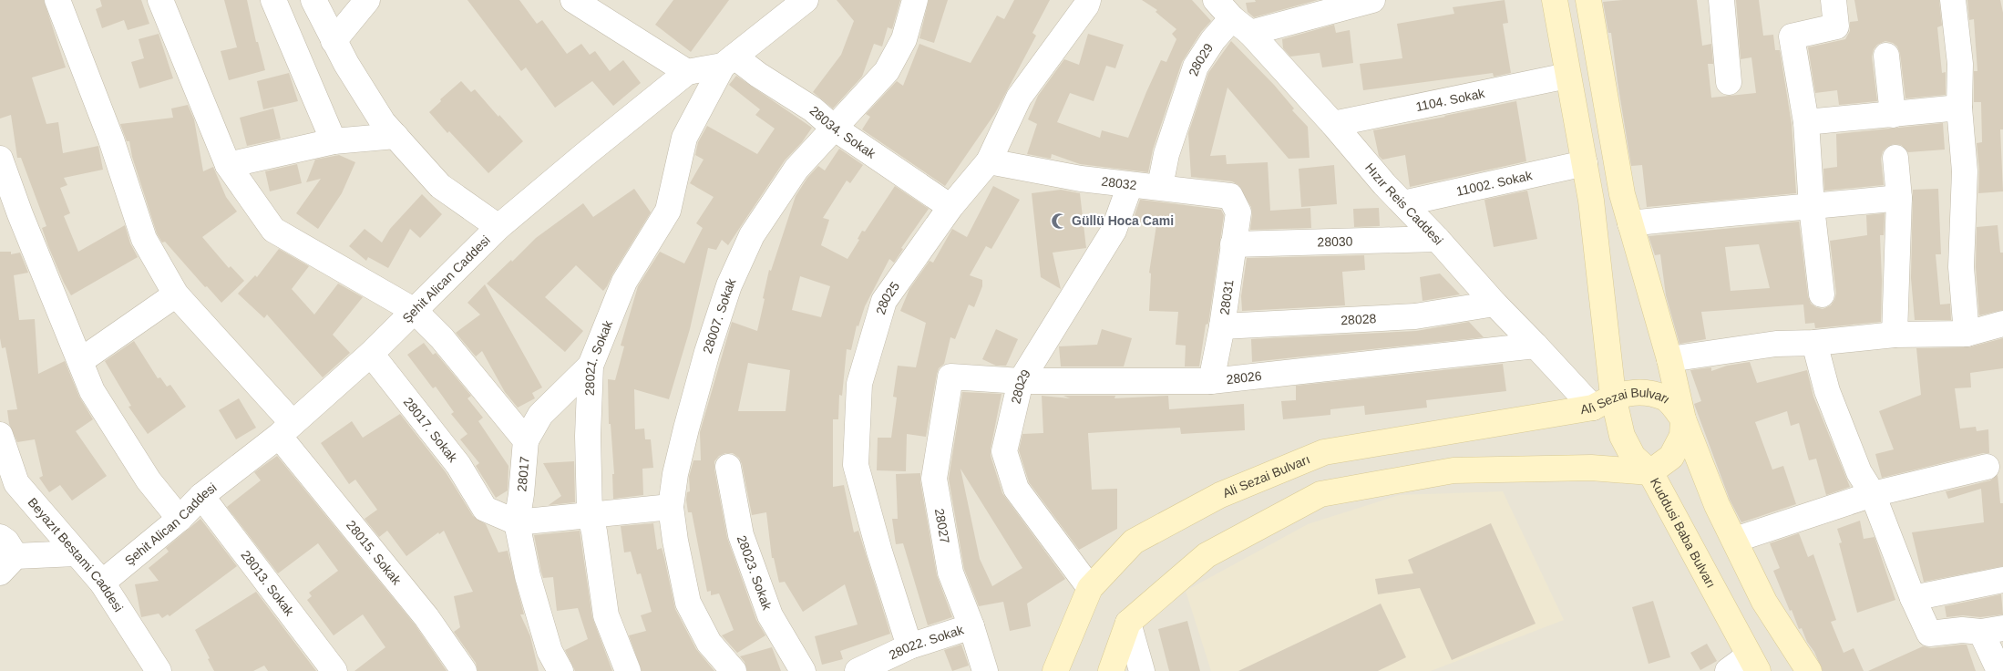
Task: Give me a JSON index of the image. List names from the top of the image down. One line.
{"streets":{"main road":["Ali Sezai Bulvarı","Kuddusi Baba Bulvarı"],"street":["28029","1104. Sokak","28034. Sokak","28032","11002. Sokak","Hızır Reis Caddesi","28030","Şehit Alican Caddesi","28031","28025","28007. Sokak","28028","28021. Sokak","28026","28017. Sokak","28017","28027","28015. Sokak","Beyazıt Bestami Caddesi","28023. Sokak","28013. Sokak","28022. Sokak"]},"crossings":[["28029","28032"],["28029","Hızır Reis Caddesi"],["28029","28026"],["28029","Ali Sezai Bulvarı"],["1104. Sokak","Hızır Reis Caddesi"],["1104. Sokak","Kuddusi Baba Bulvarı"],["28034. Sokak","Şehit Alican Caddesi"],["28034. Sokak","28025"],["28034. Sokak","28007. Sokak"],["28034. Sokak","28021. Sokak"],["28032","28031"],["28032","28025"],["11002. Sokak","Hızır Reis Caddesi"],["11002. Sokak","Kuddusi Baba Bulvarı"],["Hızır Reis Caddesi","28030"],["Hızır Reis Caddesi","28028"],["Hızır Reis Caddesi","28026"],["Hızır Reis Caddesi","Ali Sezai Bulvarı"],["Hızır Reis Caddesi","Kuddusi Baba Bulvarı"],["28030","28031"],["Şehit Alican Caddesi","28021. Sokak"],["Şehit Alican Caddesi","28017. Sokak"],["Şehit Alican Caddesi","28017"],["Şehit Alican Caddesi","28015. Sokak"],["Şehit Alican Caddesi","Beyazıt Bestami Caddesi"],["Şehit Alican Caddesi","28013. Sokak"],["28031","28028"],["28031","28026"],["28025","28022. Sokak"],["28026","28027"],["Ali Sezai Bulvarı","Kuddusi Baba Bulvarı"],["28017. Sokak","28017"],["28027","28022. Sokak"]],"places":{"mosque":["Güllü Hoca Cami"]}}
